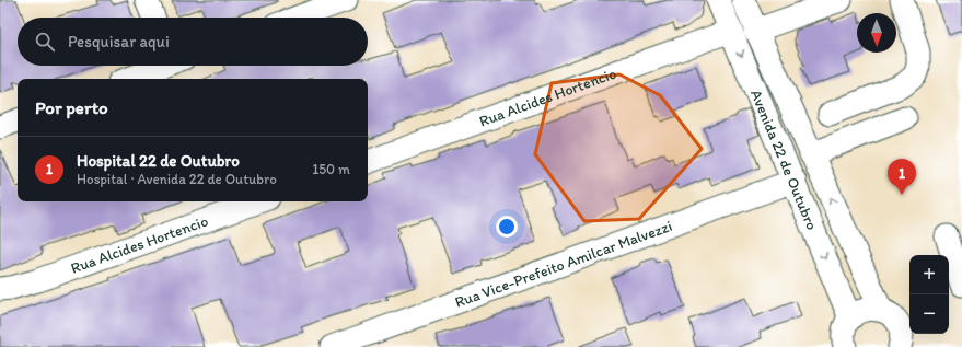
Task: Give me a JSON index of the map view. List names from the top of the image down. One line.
{"streets":{"street":["Rua Alcides Hortencio","Avenida 22 de Outubro","Rua Vice-Prefeito Amilcar Malvezzi"]},"crossings":[["Rua Alcides Hortencio","Avenida 22 de Outubro"],["Avenida 22 de Outubro","Rua Vice-Prefeito Amilcar Malvezzi"]],"north":"bottom","page":{"search":"Pesquisar aqui","heading":"Por perto","list":[{"mark":"1","name":"Hospital 22 de Outubro","note":"Hospital · Avenida 22 de Outubro","value":"150 m"}],"pins":"1","map_buttons":["+","−"]}}
